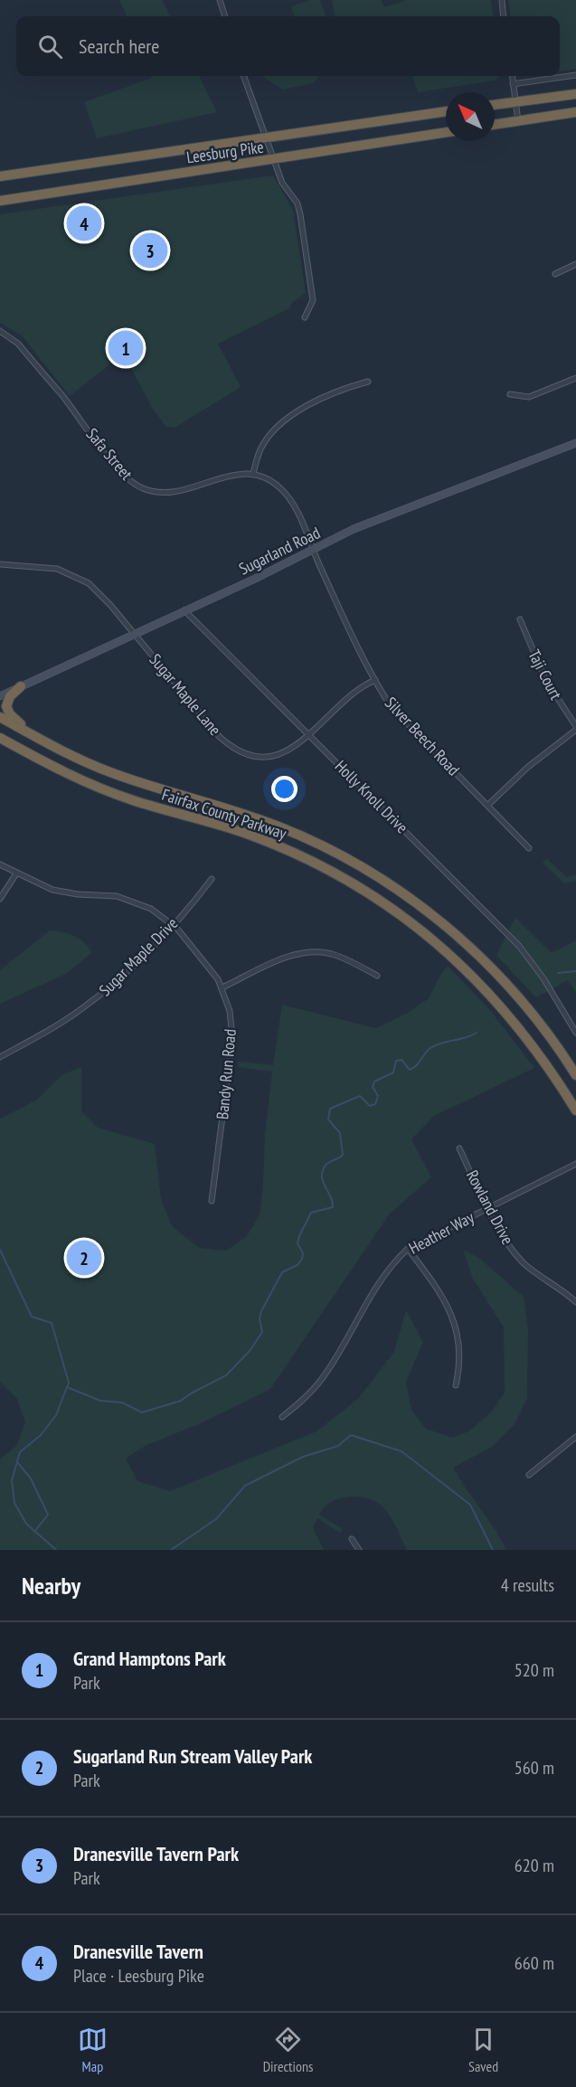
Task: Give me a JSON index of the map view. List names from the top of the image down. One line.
{"streets":{"highway":["Leesburg Pike","Fairfax County Parkway"],"street":["Safa Street","Sugarland Road","Taji Court","Sugar Maple Lane","Silver Beech Road","Holly Knoll Drive","Sugar Maple Drive","Bandy Run Road","Rowland Drive","Heather Way"]},"crossings":[["Sugarland Road","Sugar Maple Lane"],["Sugarland Road","Silver Beech Road"],["Sugarland Road","Holly Knoll Drive"],["Sugar Maple Lane","Silver Beech Road"],["Sugar Maple Lane","Holly Knoll Drive"],["Sugar Maple Drive","Bandy Run Road"],["Rowland Drive","Heather Way"]],"north":"top left","page":{"search":"Search here","pins":["4","3","1","2"],"heading":["Nearby","4 results"],"list":[{"mark":"1","name":"Grand Hamptons Park","note":"Park","value":"520 m"},{"mark":"2","name":"Sugarland Run Stream Valley Park","note":"Park","value":"560 m"},{"mark":"3","name":"Dranesville Tavern Park","note":"Park","value":"620 m"},{"mark":"4","name":"Dranesville Tavern","note":"Place · Leesburg Pike","value":"660 m"}],"nav":["Map","Directions","Saved"]}}
